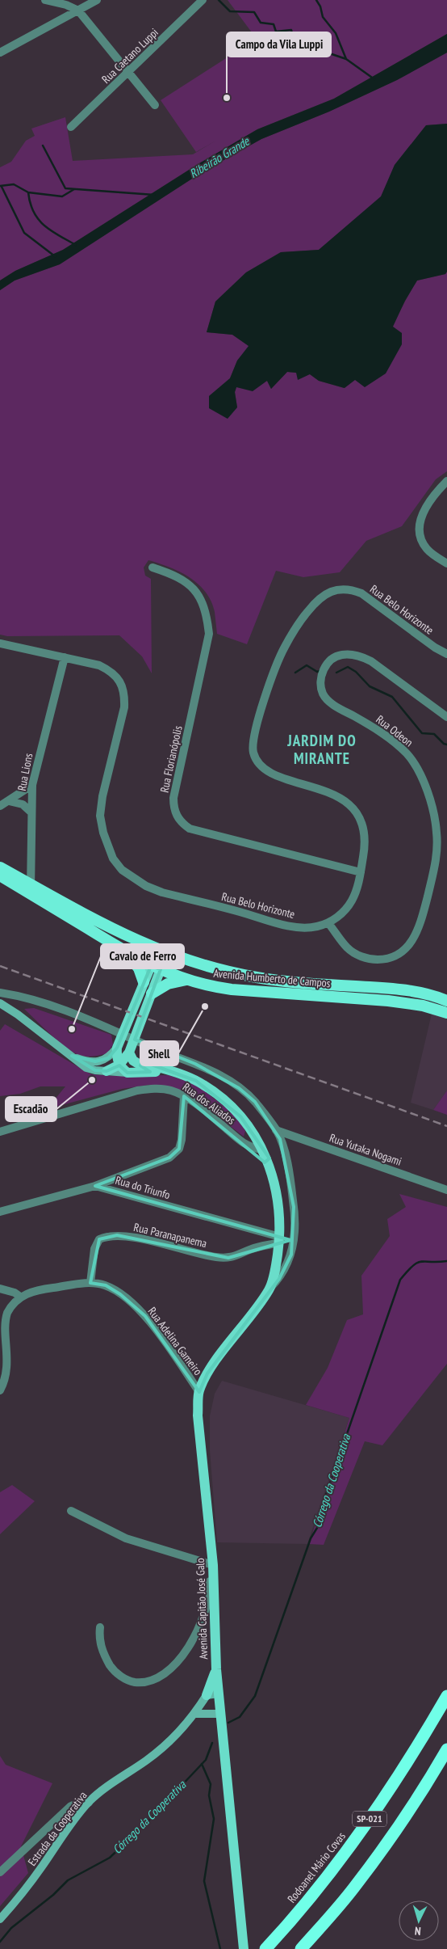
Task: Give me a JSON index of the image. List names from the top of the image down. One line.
{"streets":{"highway":["Avenida Humberto de Campos","SP-021","Rodoanel Mário Covas"],"main road":["Avenida Capitão José Galo","Estrada da Cooperativa"],"street":["Rua Caetano Luppi","Rua Belo Horizonte","Rua Odeon","Rua Florianópolis","Rua Lions","Rua dos Aliados","Rua Yutaka Nogami","Rua do Triunfo","Rua Paranapanema","Rua Adelina Gameiro"]},"crossings":[["Rua Belo Horizonte","Rua Odeon"],["Rua Belo Horizonte","Rua Florianópolis"],["Rua Belo Horizonte","Rua Lions"],["Rua Lions","Avenida Humberto de Campos"],["Rua dos Aliados","Avenida Capitão José Galo"],["Rua Yutaka Nogami","Avenida Capitão José Galo"],["Rua do Triunfo","Rua Paranapanema"],["Rua do Triunfo","Avenida Capitão José Galo"],["Rua Paranapanema","Rua Adelina Gameiro"],["Rua Paranapanema","Avenida Capitão José Galo"],["Rua Adelina Gameiro","Avenida Capitão José Galo"]],"districts":["JARDIM DO MIRANTE"],"water":["Ribeirão Grande","Córrego da Cooperativa"],"places":["Campo da Vila Luppi","Shell","Cavalo de Ferro","Escadão"],"north":"bottom"}
